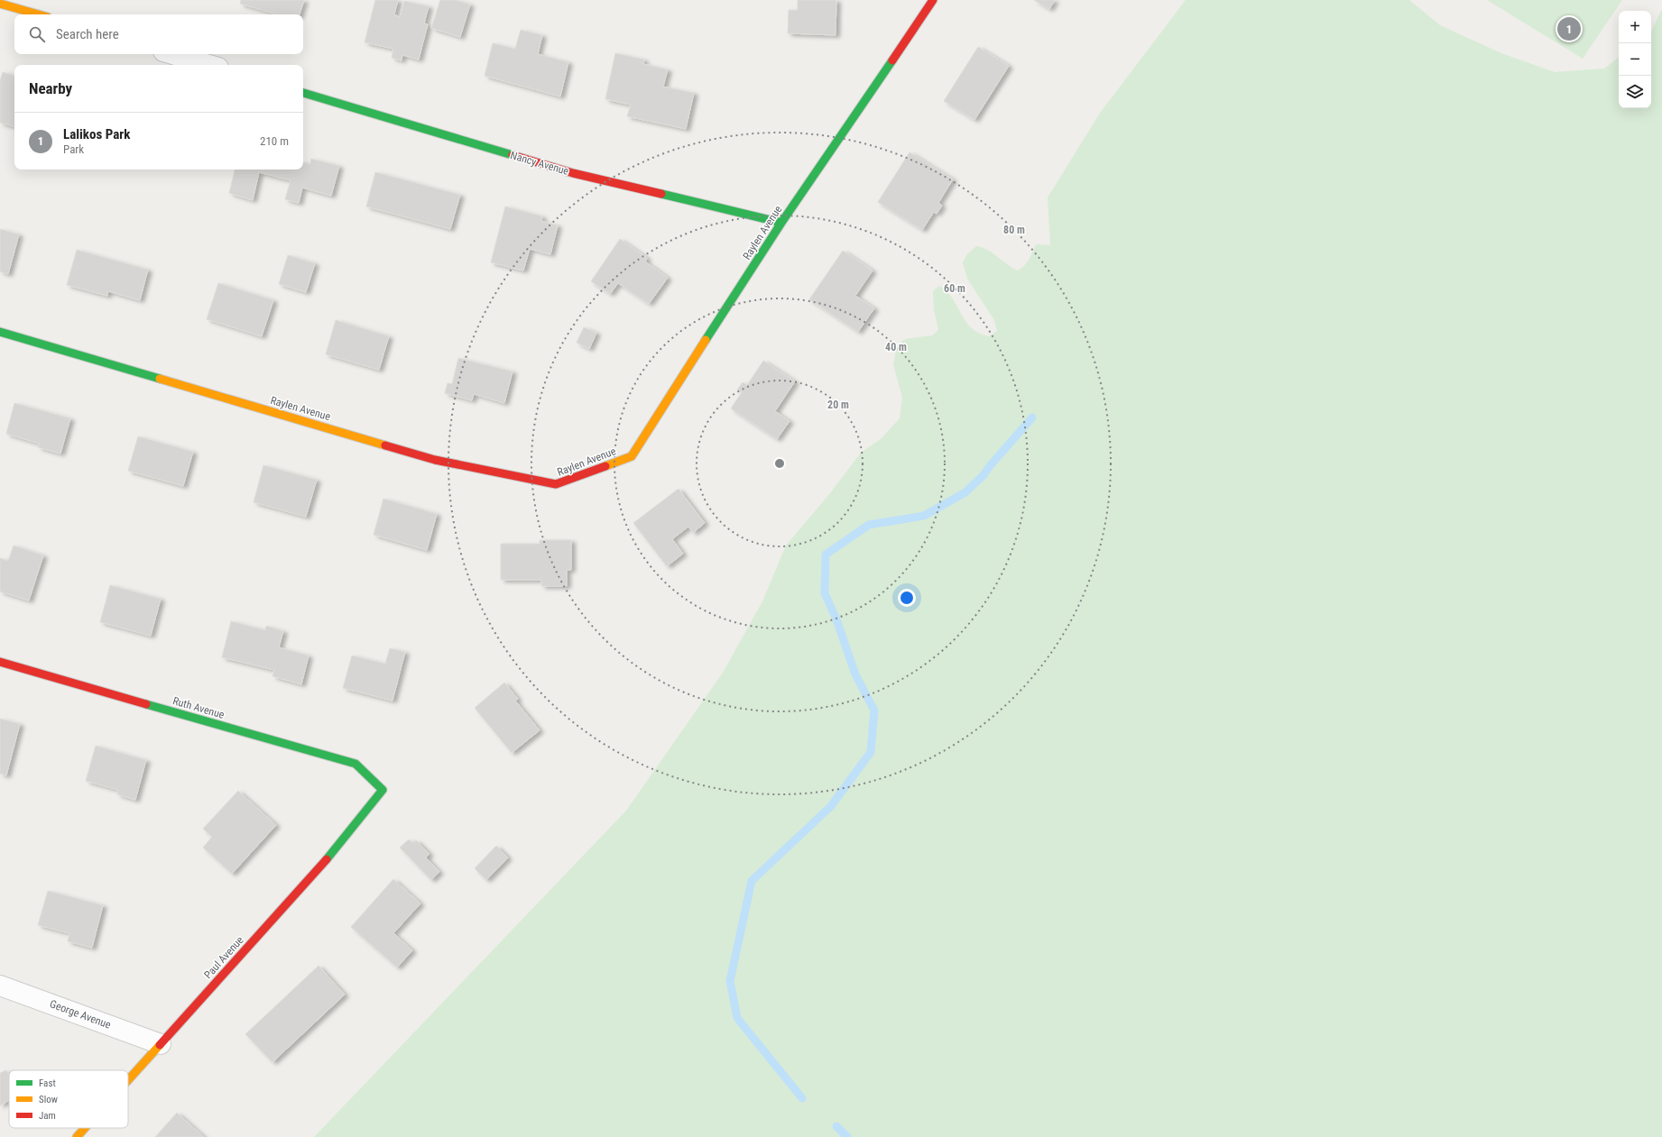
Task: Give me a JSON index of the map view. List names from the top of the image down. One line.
{"streets":{"street":["Nancy Avenue","Raylen Avenue","Ruth Avenue","Paul Avenue","George Avenue"]},"crossings":[["Nancy Avenue","Raylen Avenue"],["Ruth Avenue","Paul Avenue"],["Paul Avenue","George Avenue"]],"legend":["Fast","Slow","Jam"],"page":{"map_buttons":["+","−"],"search":"Search here","pins":"1","heading":"Nearby","list":[{"mark":"1","name":"Lalikos Park","note":"Park","value":"210 m"}]},"rings":["80 m","60 m","40 m","20 m"]}
